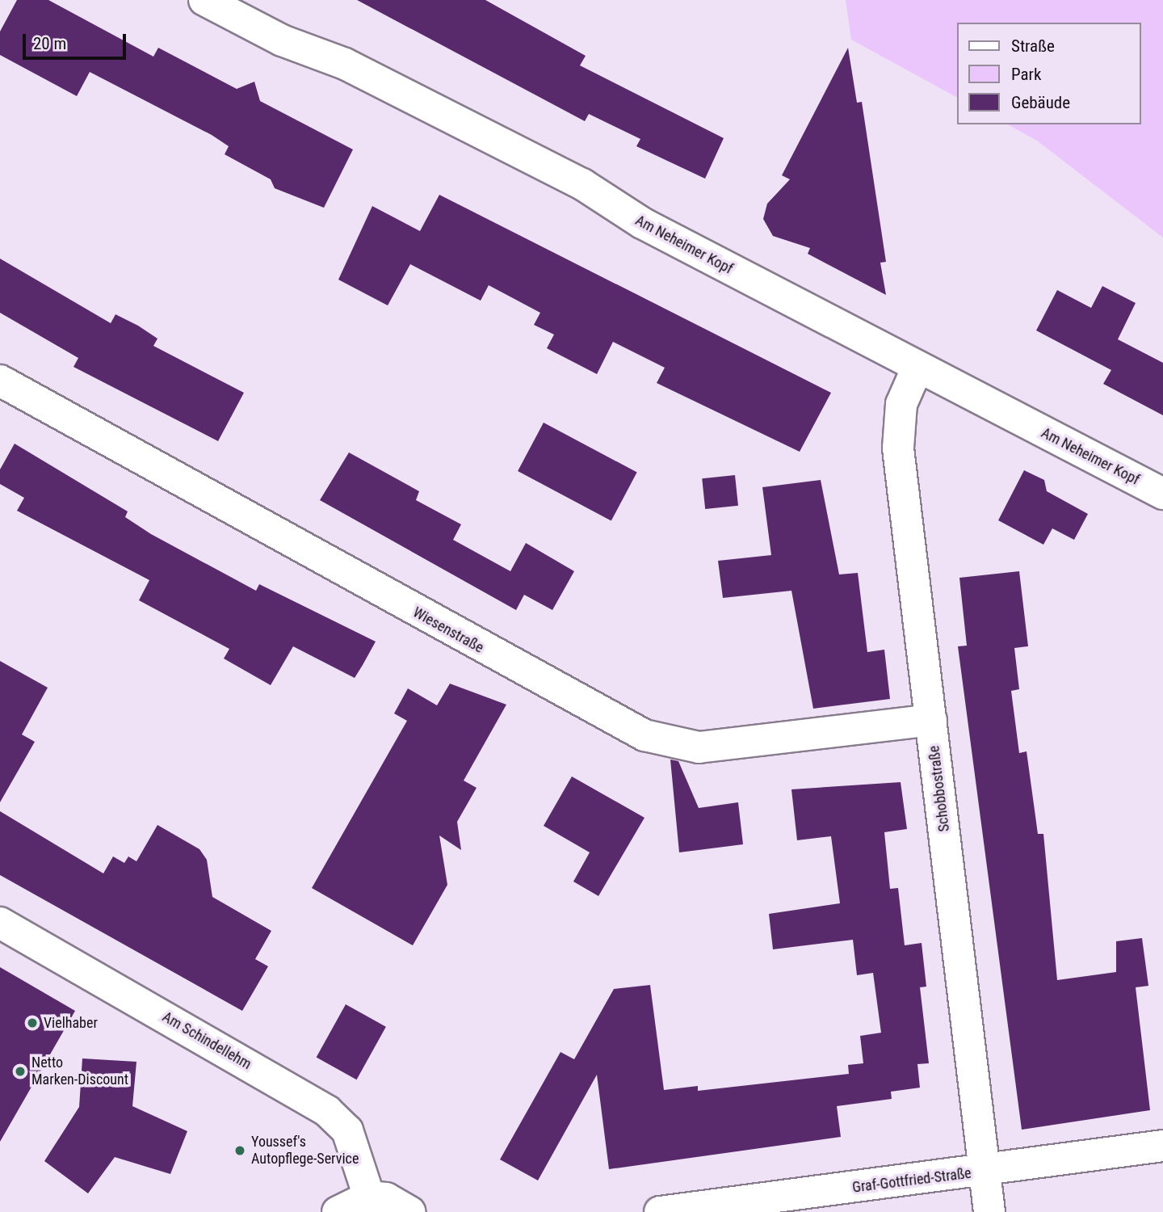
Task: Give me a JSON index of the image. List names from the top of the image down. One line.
{"streets":{"street":["Am Neheimer Kopf","Wiesenstraße","Schobbostraße","Am Schindellehm","Graf-Gottfried-Straße"]},"crossings":[["Am Neheimer Kopf","Schobbostraße"],["Wiesenstraße","Schobbostraße"],["Schobbostraße","Graf-Gottfried-Straße"]],"places":["Vielhaber","Netto Marken-Discount","Youssef's Autopflege-Service"],"legend":["Straße","Park","Gebäude"],"scale_bar":"20 m"}
